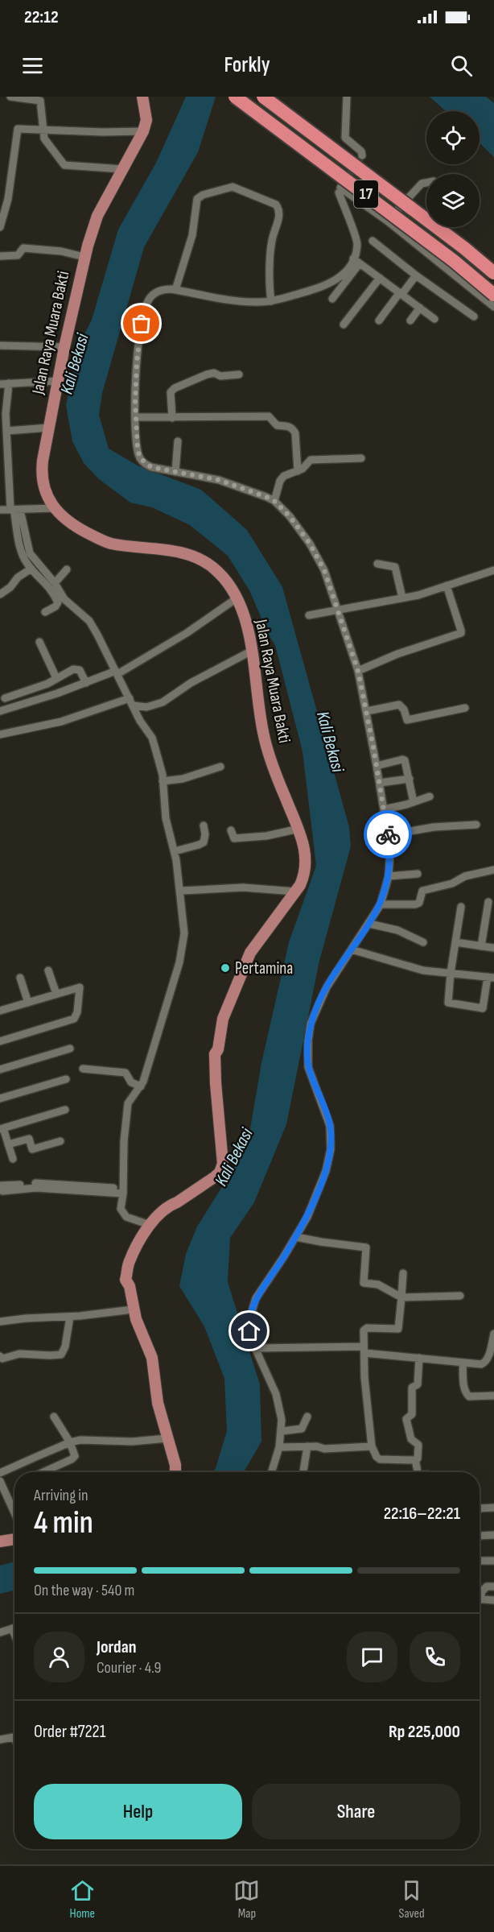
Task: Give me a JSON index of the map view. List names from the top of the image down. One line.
{"streets":{"highway":["17"],"main road":["Jalan Raya Muara Bakti"]},"water":["Kali Bekasi"],"places":["Pertamina"],"page":{"status":"22:12","header":"Forkly","heading":["4 min","Arriving in","22:16–22:21"],"panel":["Jordan","Courier · 4.9","Order #7221","Rp 225,000"],"bar":"On the way · 540 m","buttons":["Help","Share"],"tabs":["Home","Map","Saved"]}}
